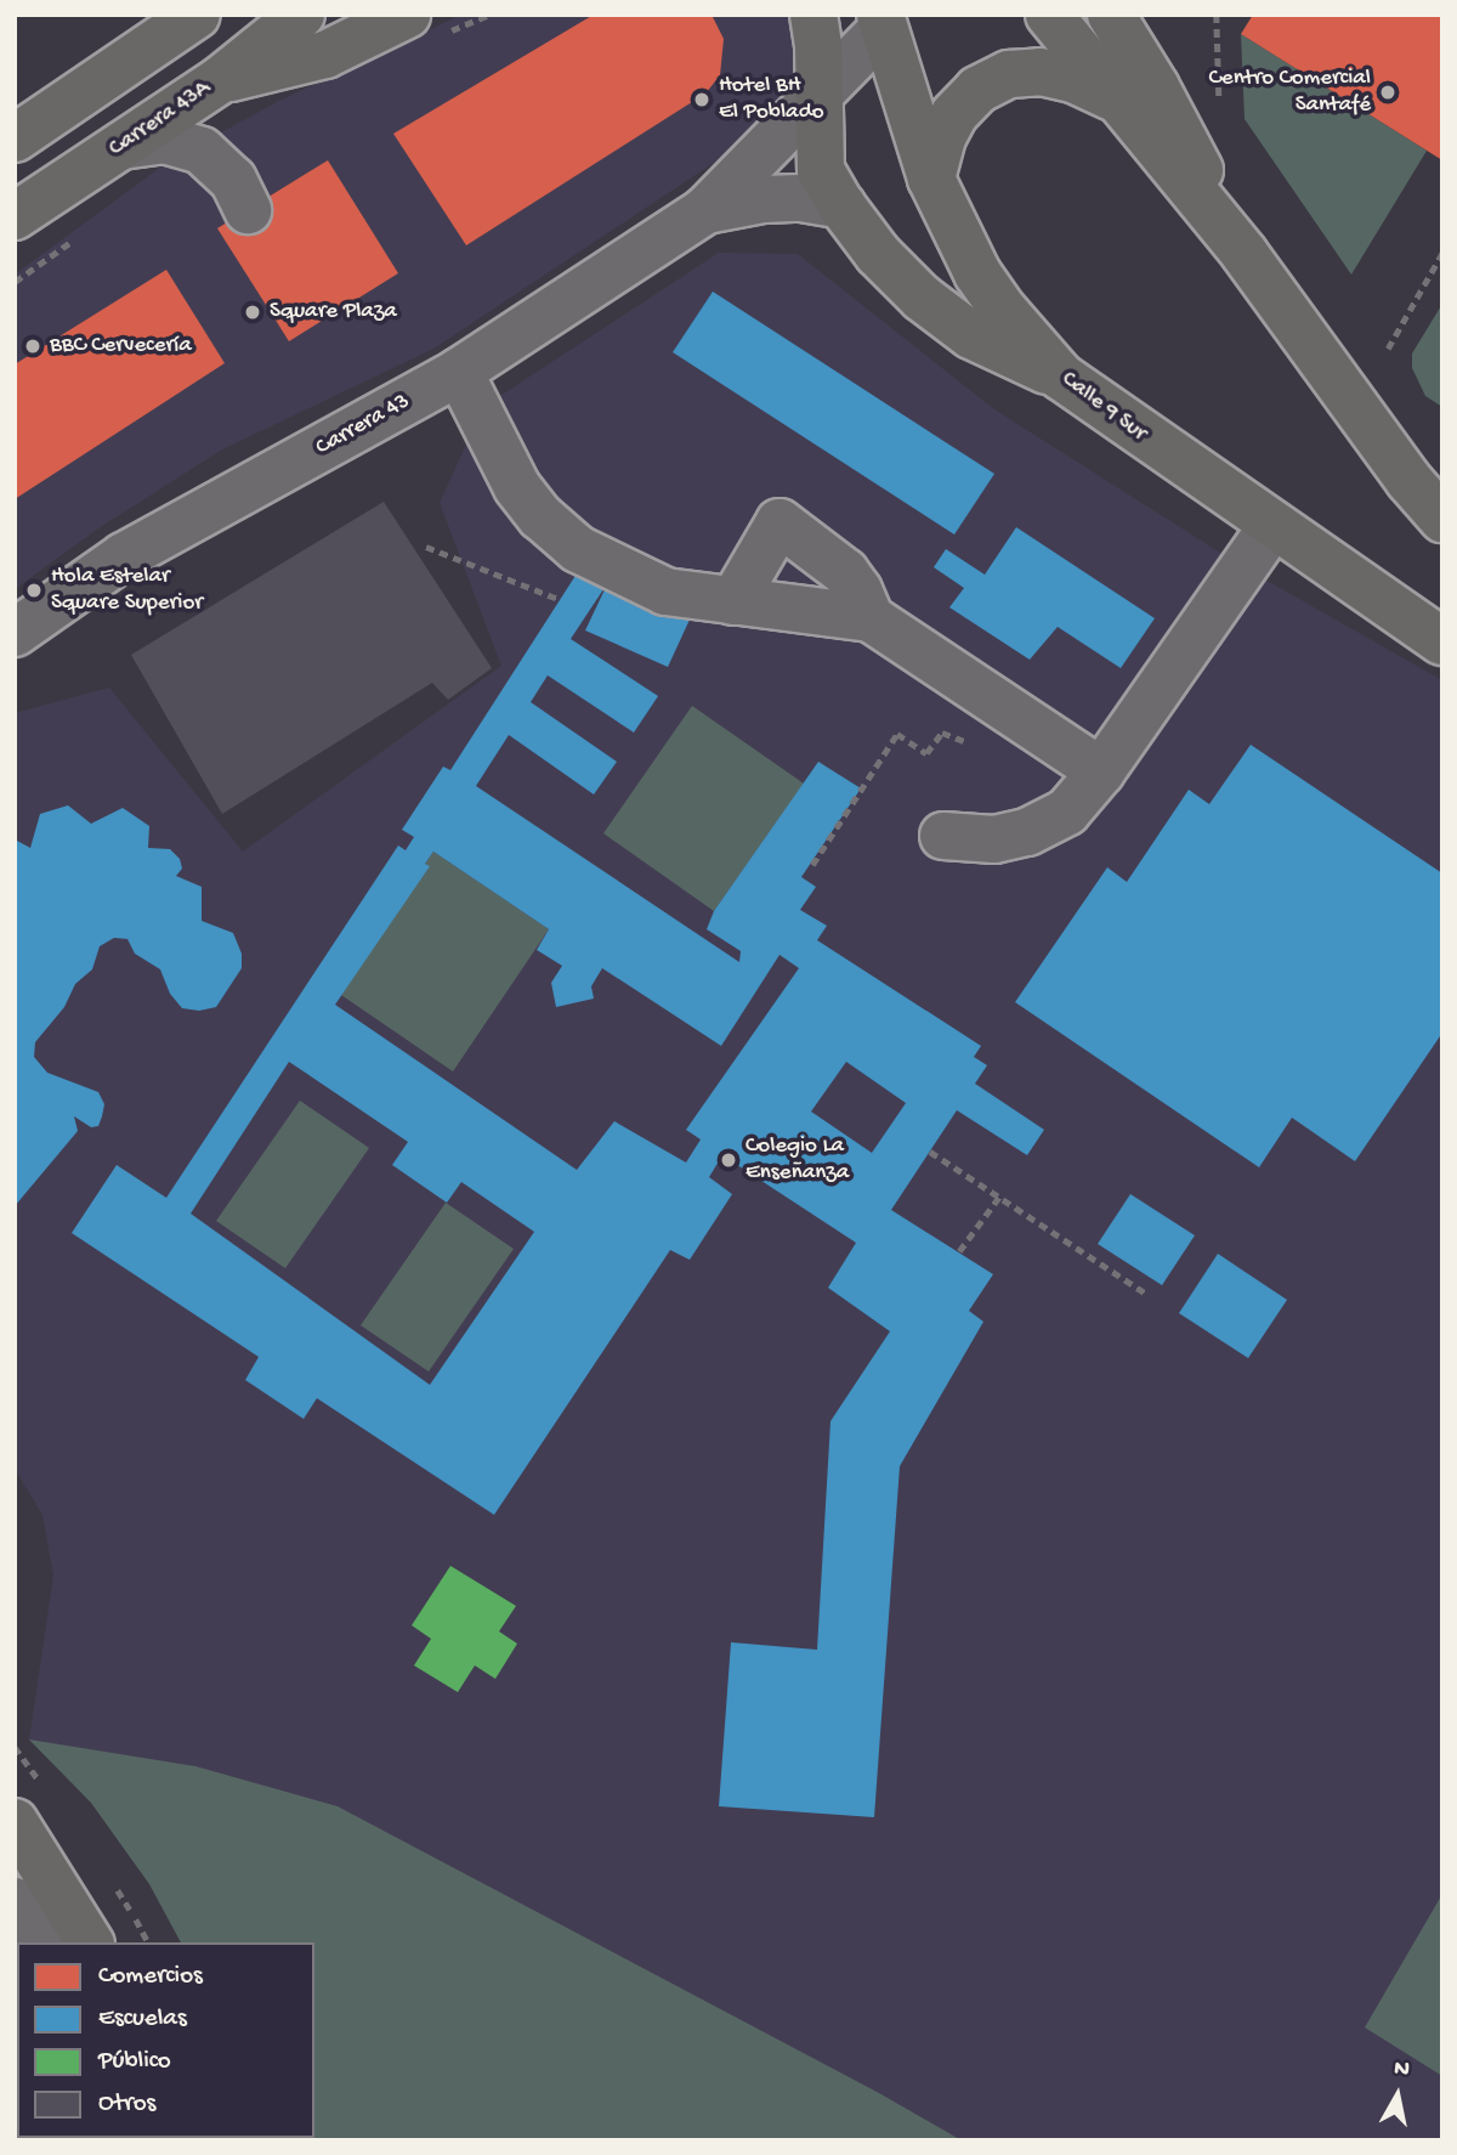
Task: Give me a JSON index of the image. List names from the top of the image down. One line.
{"streets":{"main road":["Carrera 43A","Calle 9 Sur"],"street":["Carrera 43"]},"crossings":[["Calle 9 Sur","Carrera 43"]],"places":["Centro Comercial Santafé","Hotel BH El Poblado","Square Plaza","BBC Cervecería","Hola Estelar Square Superior","Colegio La Enseñanza"],"legend":["Comercios","Escuelas","Público","Otros"],"north":"top"}
